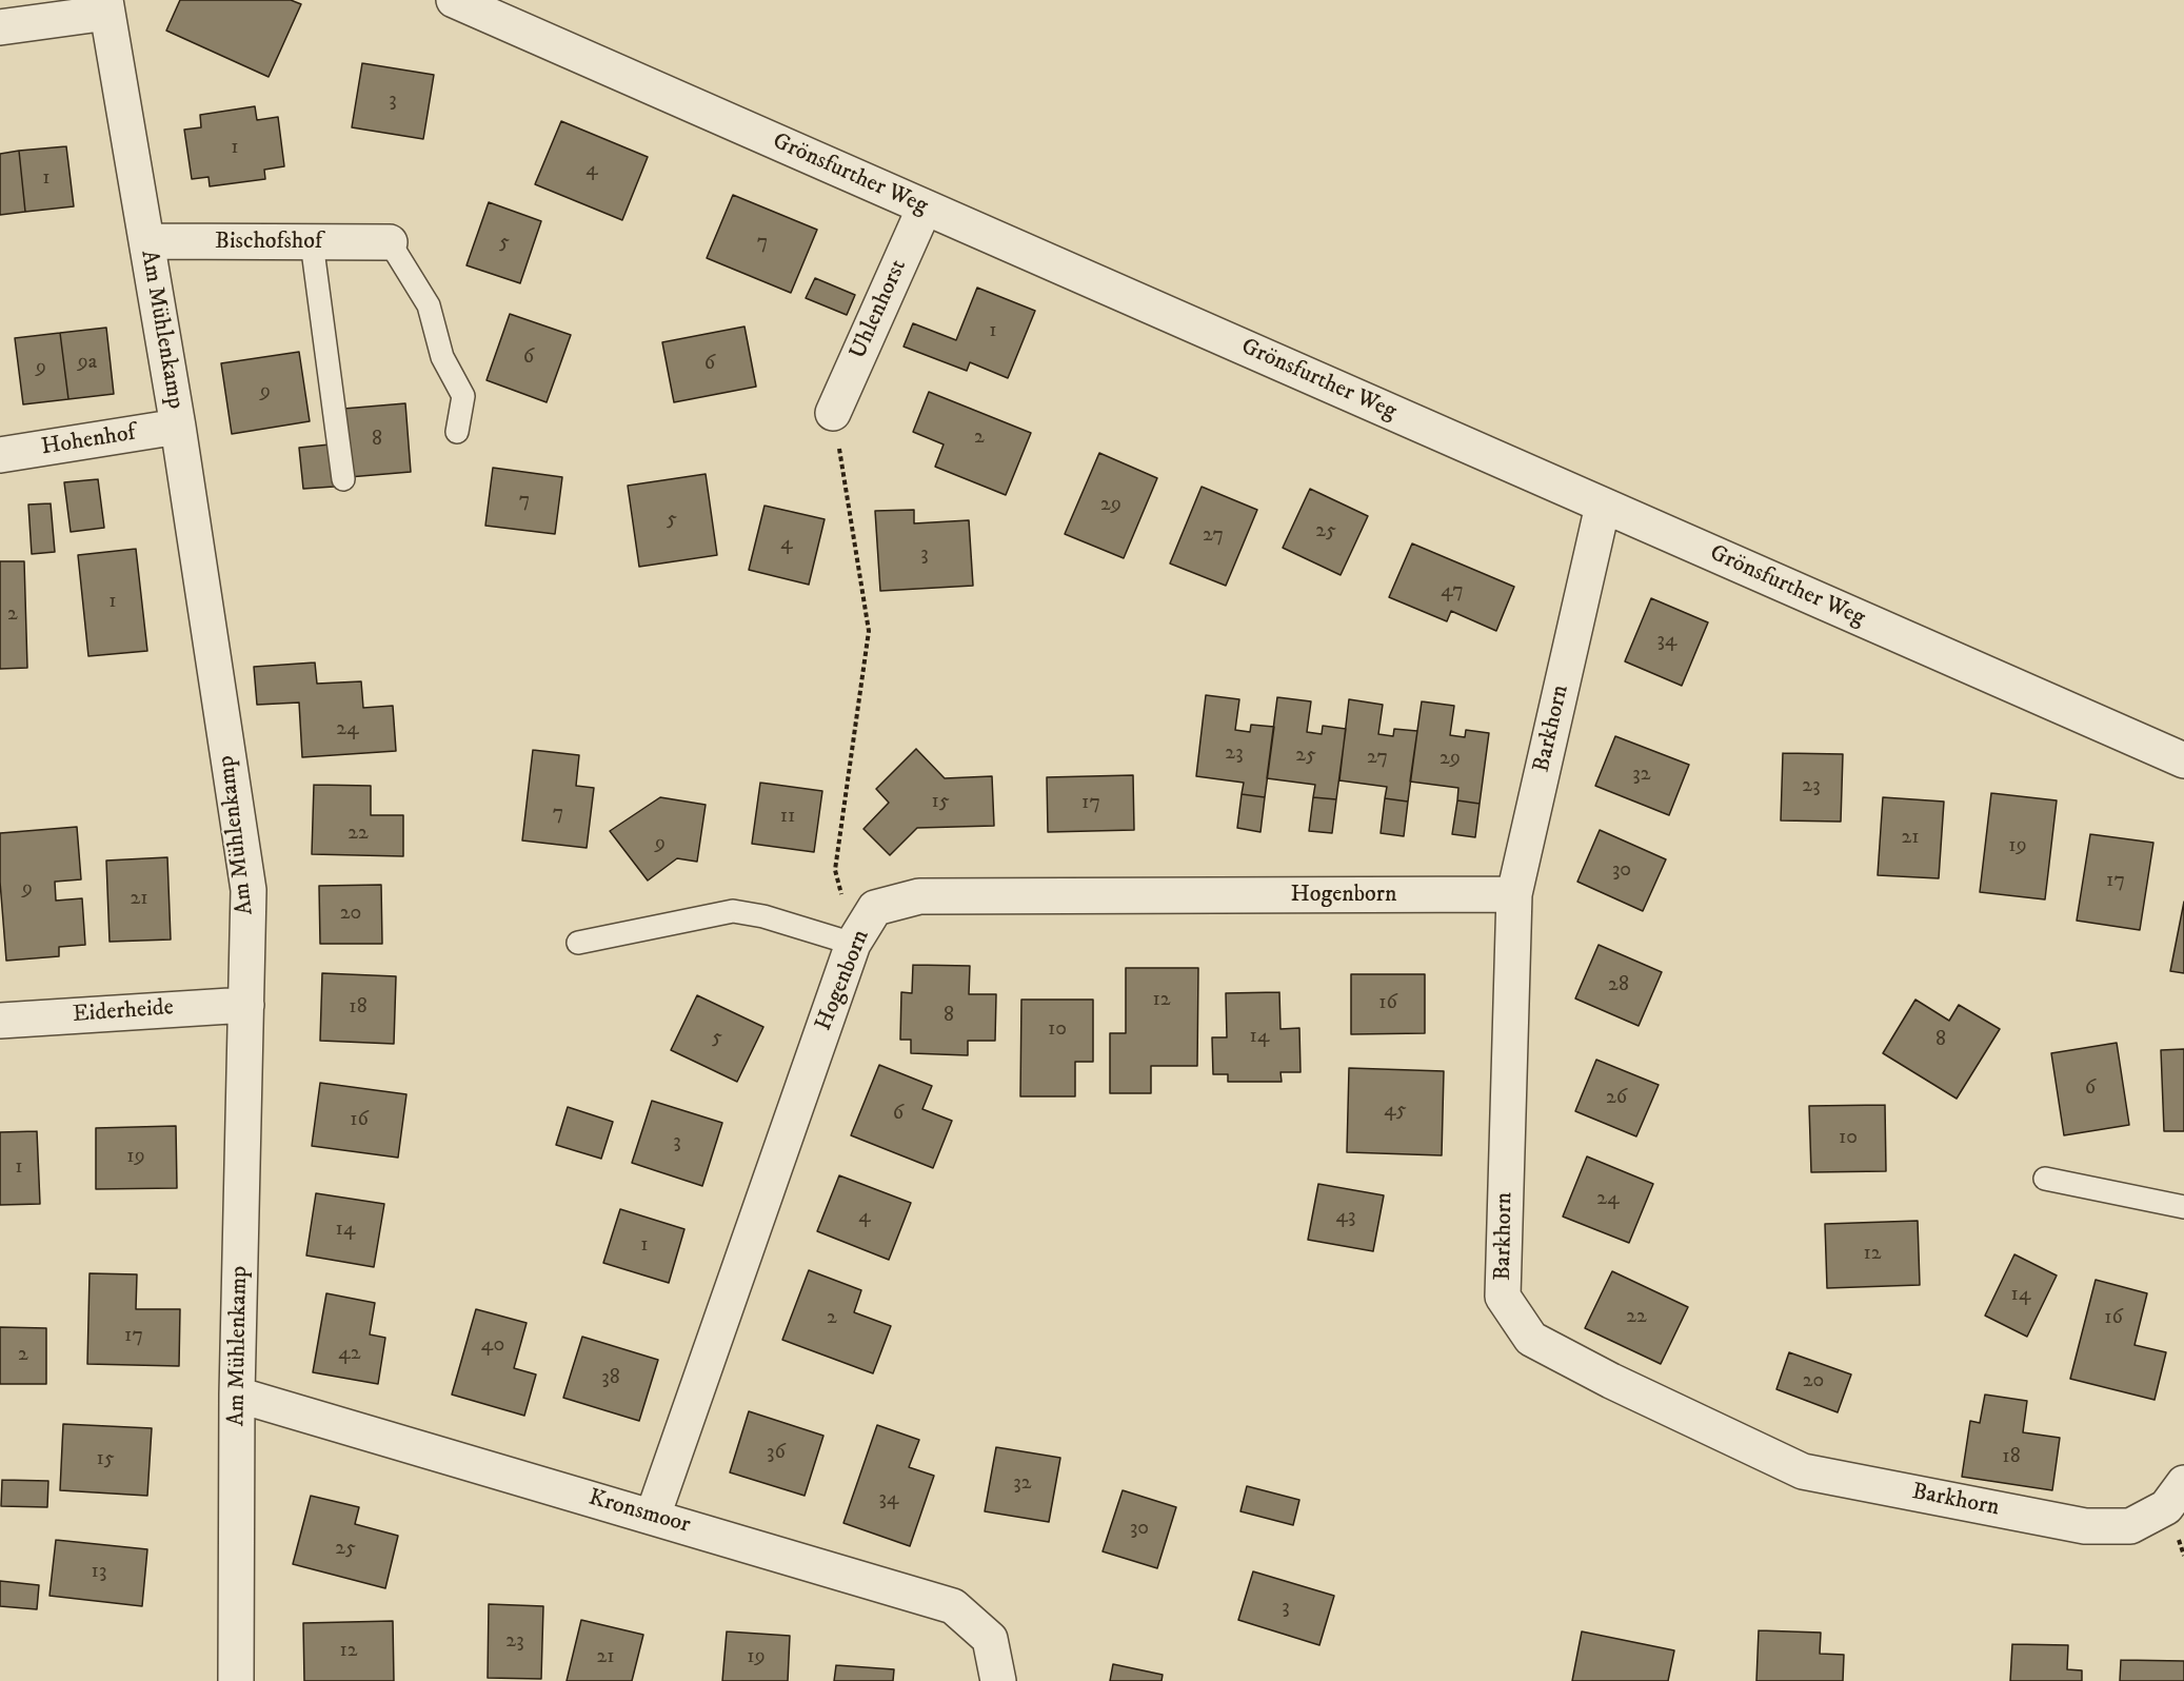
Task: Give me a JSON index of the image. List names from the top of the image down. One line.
{"streets":{"street":["Grönsfurther Weg","Bischofshof","Uhlenhorst","Am Mühlenkamp","Hohenhof","Barkhorn","Hogenborn","Eiderheide","Kronsmoor"]},"crossings":[["Grönsfurther Weg","Uhlenhorst"],["Grönsfurther Weg","Barkhorn"],["Bischofshof","Am Mühlenkamp"],["Am Mühlenkamp","Hohenhof"],["Am Mühlenkamp","Eiderheide"],["Am Mühlenkamp","Kronsmoor"],["Barkhorn","Hogenborn"],["Hogenborn","Kronsmoor"]],"house_numbers":["3","1","4","1","5","7","1","6","9a","6","9","9","2","8","7","29","5","25","27","4","3","47","1","2","34","24","23","25","27","29","32","23","15","17","7","11","22","21","9","19","30","17","9","21","20","28","12","16","18","8","10","14","5","8","6","26","45","6","16","10","3","19","1","24","4","43","14","1","12","14","22","2","16","17","40","42","2","38","20","36","18","15","32","34","30","25","13","3","23","12","21","19"]}
